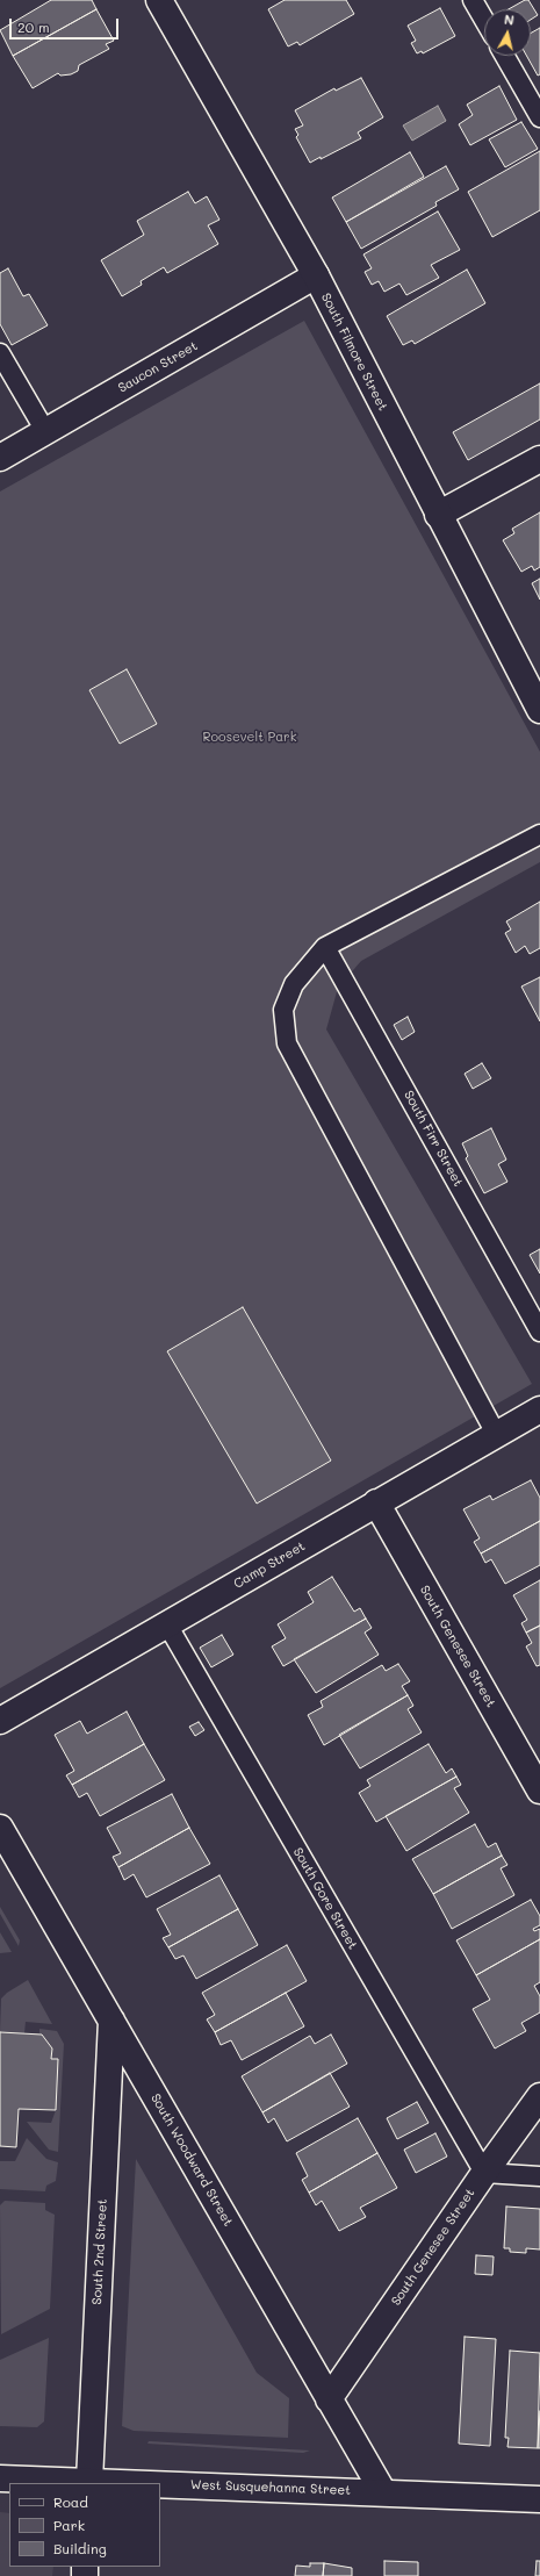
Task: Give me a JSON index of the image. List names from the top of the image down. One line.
{"streets":{"street":["South Filmore Street","Saucon Street","Camp Street","South Genesee Street","South Woodward Street","South 2nd Street","West Susquehanna Street"],"lane":["South Firr Street","South Gore Street"]},"crossings":[["South Filmore Street","Saucon Street"],["Camp Street","South Genesee Street"],["Camp Street","South Gore Street"],["South Genesee Street","South Gore Street"],["South Genesee Street","South Woodward Street"],["South Woodward Street","South 2nd Street"],["South Woodward Street","West Susquehanna Street"],["South 2nd Street","West Susquehanna Street"]],"parks":["Roosevelt Park"],"legend":["Road","Park","Building"],"scale_bar":"20 m","north":"top"}
